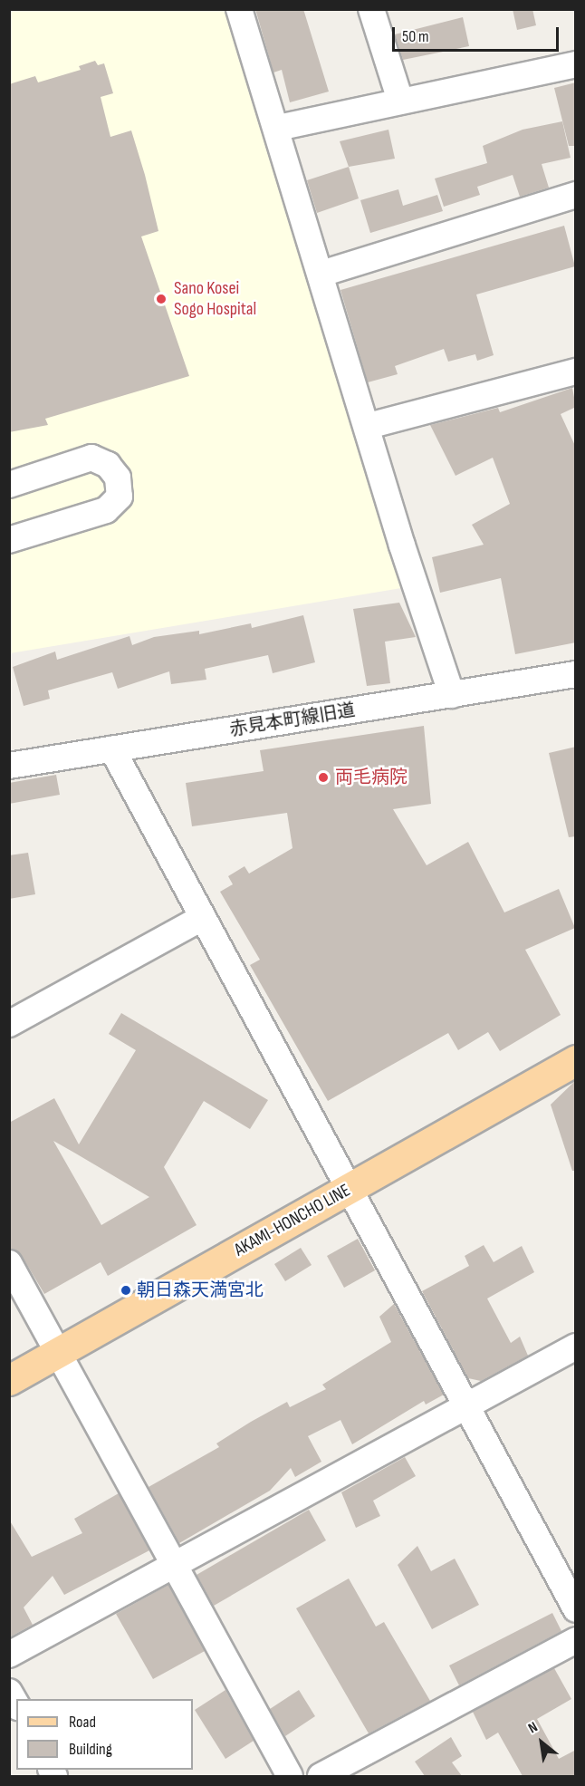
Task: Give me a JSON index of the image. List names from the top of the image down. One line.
{"streets":{"main road":["AKAMI-HONCHO LINE"],"street":["赤見本町線旧道"]},"places":["Sano Kosei Sogo Hospital","両毛病院","朝日森天満宮北"],"legend":["Road","Building"],"scale_bar":"50 m","north":"top left"}
